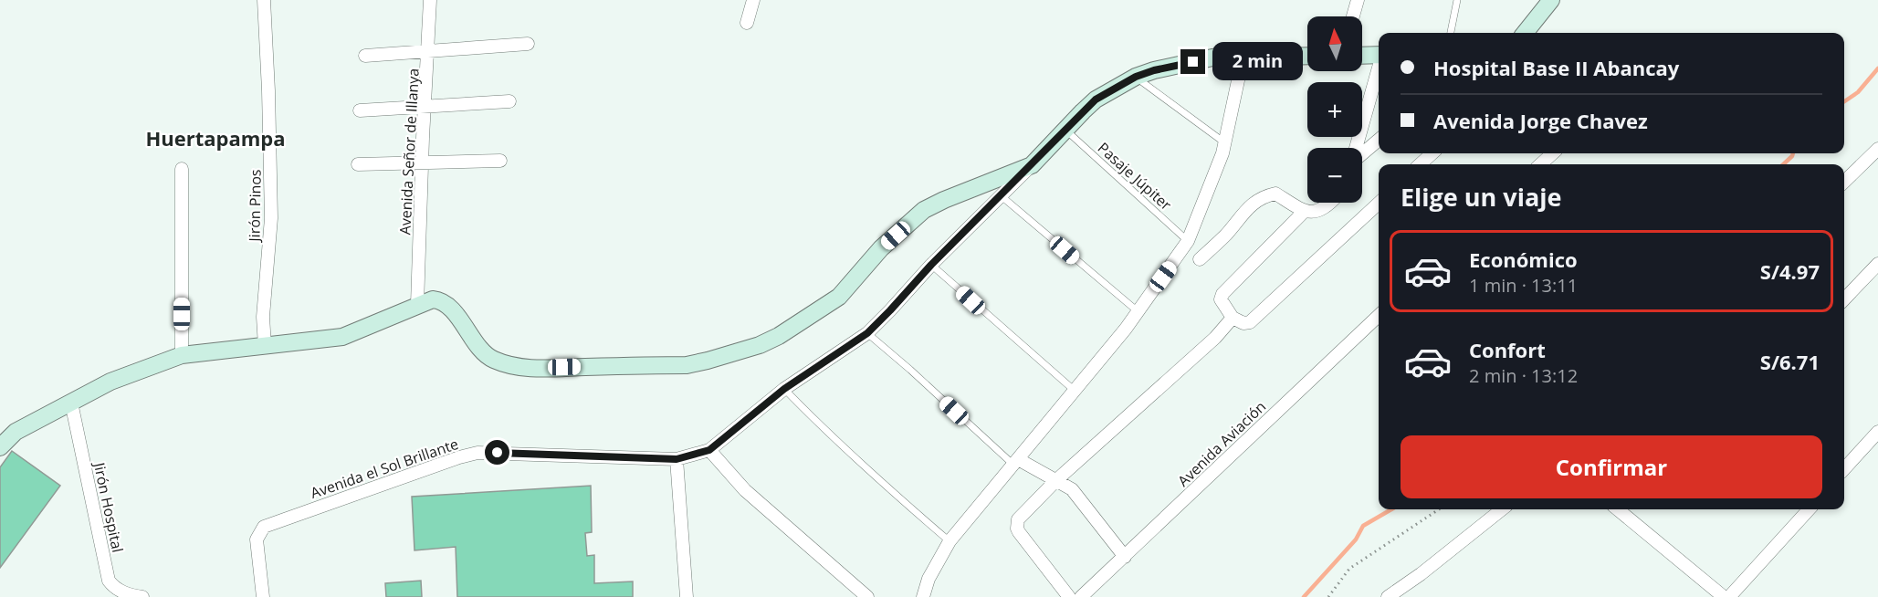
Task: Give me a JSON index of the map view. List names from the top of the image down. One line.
{"streets":{"street":["Avenida Señor de Illanya","Jirón Pinos","Avenida Aviación","Avenida el Sol Brillante","Jirón Hospital"],"lane":["Pasaje Júpiter"]},"districts":["Huertapampa"],"north":"top","page":{"map_buttons":["+","−"],"banner":["Hospital Base II Abancay","Avenida Jorge Chavez"],"bubble":"2 min","heading":"Elige un viaje","list":[{"name":"Económico","note":"1 min · 13:11","value":"S/4.97"},{"name":"Confort","note":"2 min · 13:12","value":"S/6.71"}],"buttons":"Confirmar"}}
